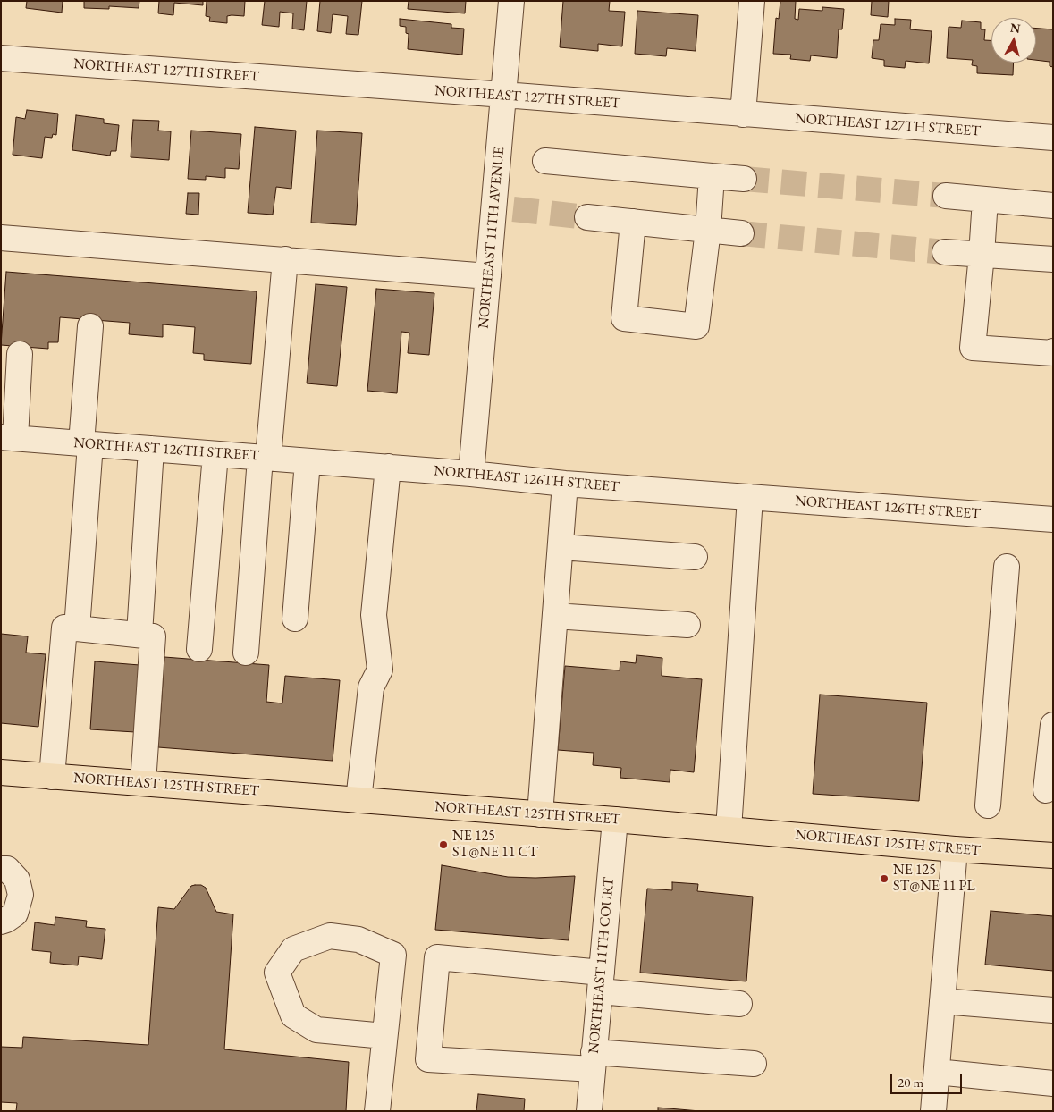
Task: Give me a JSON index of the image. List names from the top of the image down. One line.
{"streets":{"main road":["NORTHEAST 125TH STREET"],"street":["NORTHEAST 127TH STREET","NORTHEAST 11TH AVENUE","NORTHEAST 126TH STREET","NORTHEAST 11TH COURT"]},"crossings":[["NORTHEAST 127TH STREET","NORTHEAST 11TH AVENUE"],["NORTHEAST 11TH AVENUE","NORTHEAST 126TH STREET"],["NORTHEAST 125TH STREET","NORTHEAST 11TH COURT"]],"places":["NE 125 ST@NE 11 CT","NE 125 ST@NE 11 PL"],"scale_bar":"20 m","north":"top"}
